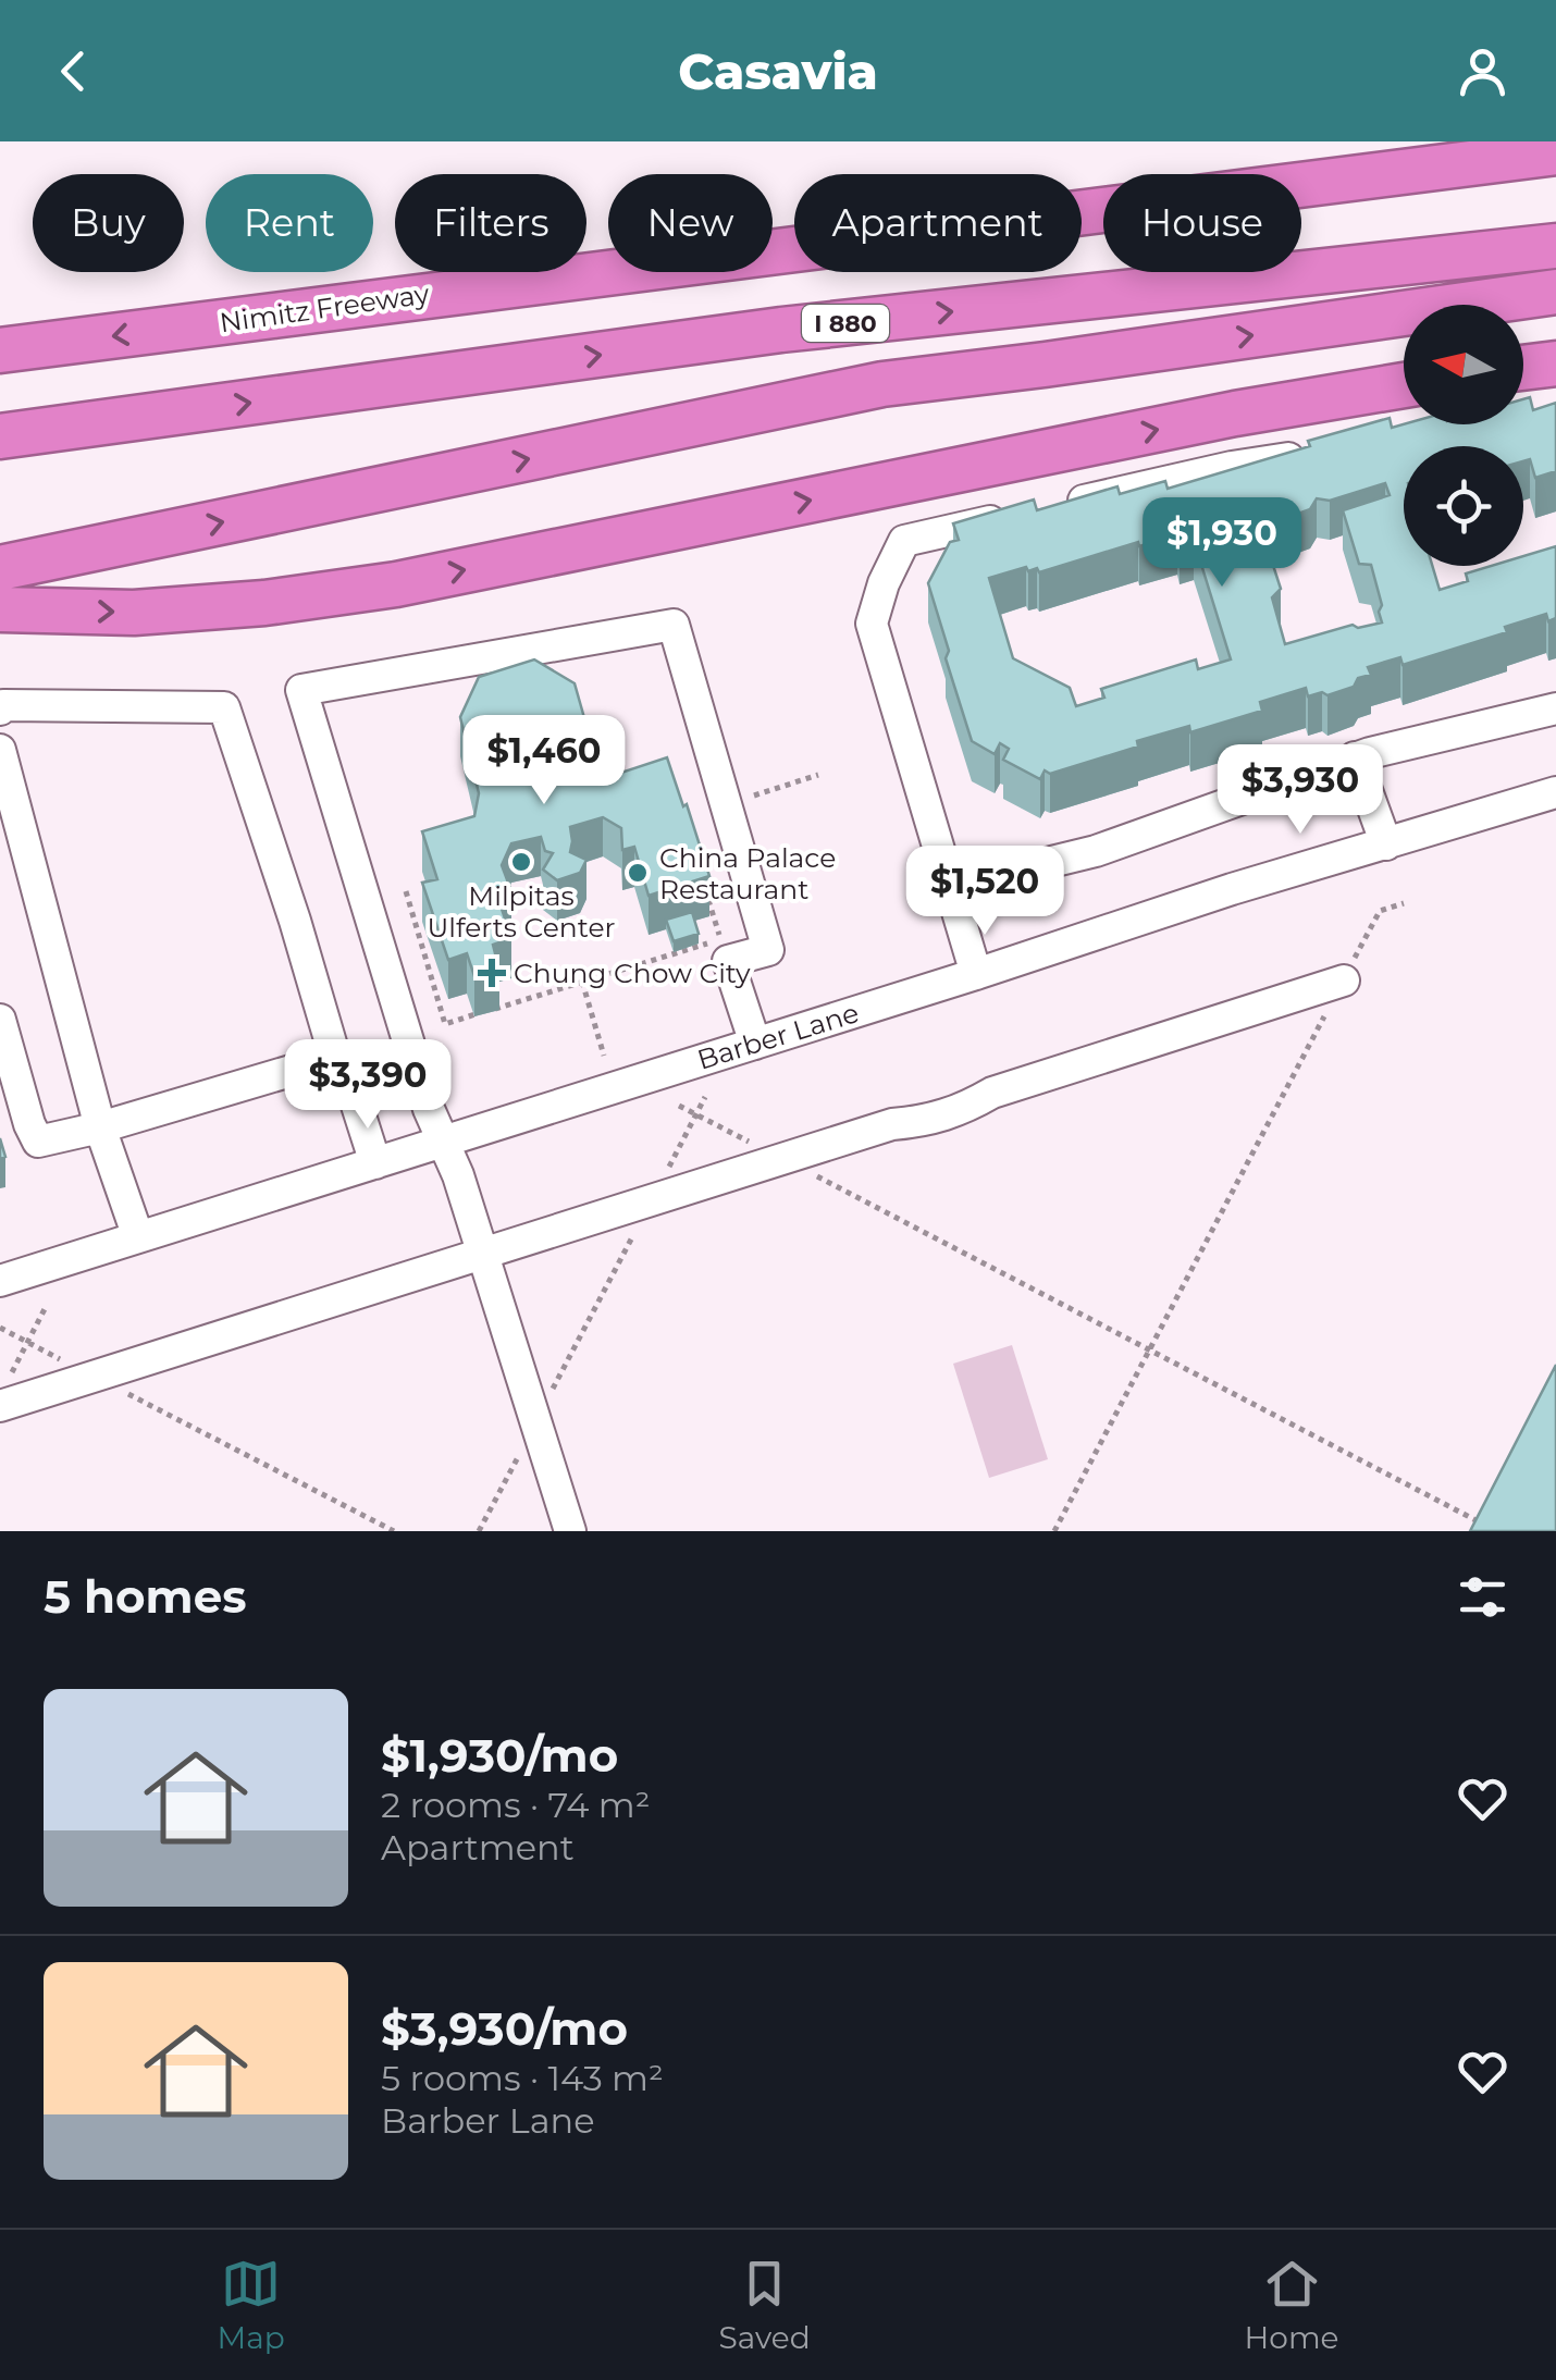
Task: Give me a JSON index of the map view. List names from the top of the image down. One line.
{"streets":{"highway":["Nimitz Freeway","I 880"],"street":["Barber Lane"]},"places":{"other":["Milpitas Ulferts Center","China Palace Restaurant"],"health":["Chung Chow City"]},"north":"left","page":{"header":"Casavia","chip":["Buy","Rent","Filters","New","Apartment","House"],"price":["$1,930","$1,460","$3,930","$1,520","$3,390"],"heading":"5 homes","list":[{"name":"$1,930/mo","note":"2 rooms · 74 m² · Apartment"},{"name":"$3,930/mo","note":"5 rooms · 143 m² · Barber Lane"}],"tabs":["Map","Saved","Home"]}}
